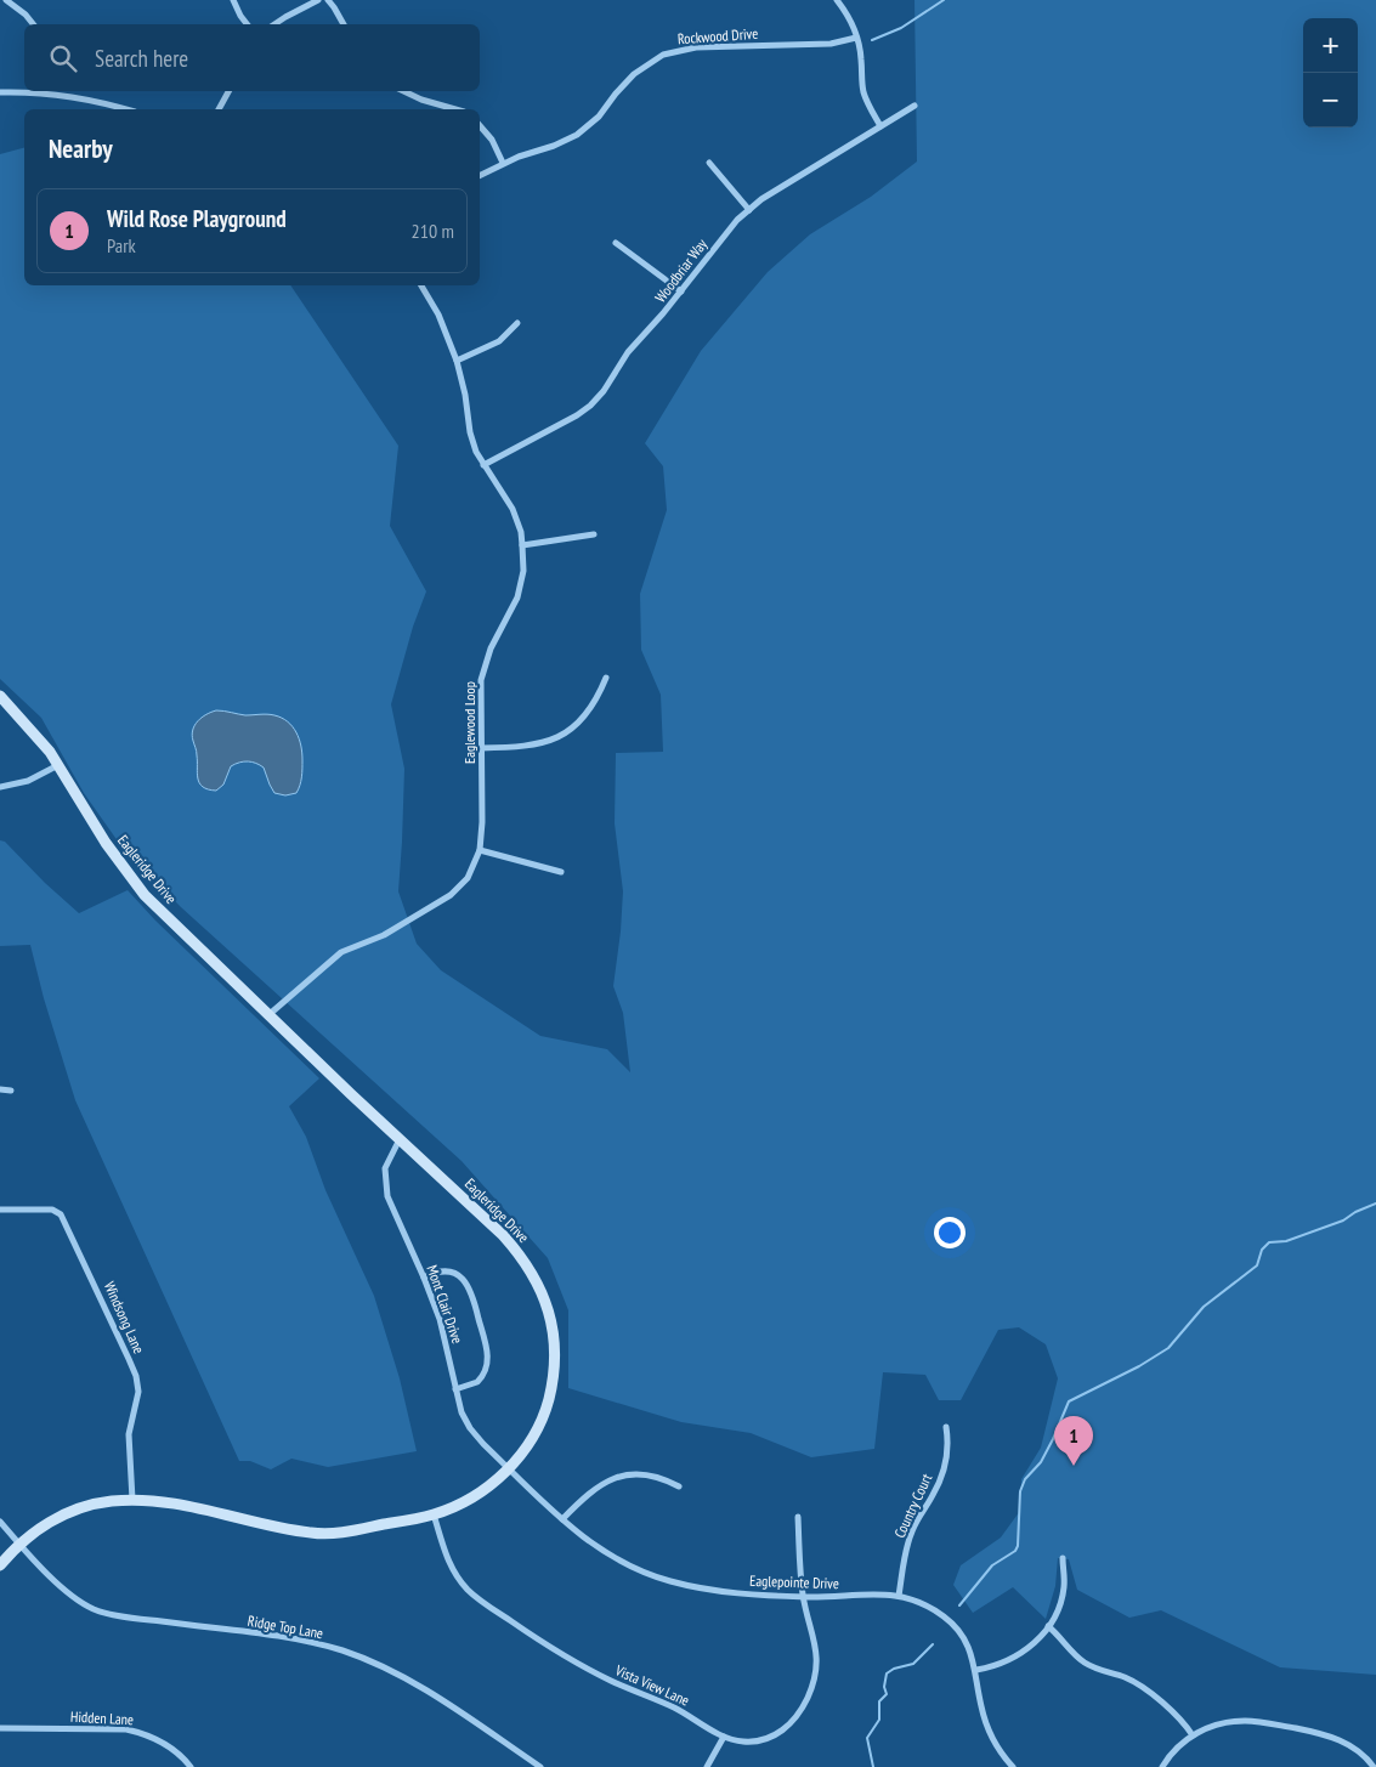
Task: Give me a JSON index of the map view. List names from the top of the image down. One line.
{"streets":{"main road":["Eagleridge Drive"],"street":["Rockwood Drive","Woodbriar Way","Eaglewood Loop","Mont Clair Drive","Windsong Lane","Country Court","Eaglepointe Drive","Ridge Top Lane","Vista View Lane","Hidden Lane"]},"crossings":[["Woodbriar Way","Eaglewood Loop"],["Eaglewood Loop","Eagleridge Drive"],["Eagleridge Drive","Mont Clair Drive"],["Eagleridge Drive","Windsong Lane"],["Eagleridge Drive","Eaglepointe Drive"],["Eagleridge Drive","Ridge Top Lane"],["Eagleridge Drive","Vista View Lane"],["Mont Clair Drive","Eaglepointe Drive"],["Country Court","Eaglepointe Drive"],["Eaglepointe Drive","Vista View Lane"]],"page":{"map_buttons":["+","−"],"search":"Search here","heading":"Nearby","list":[{"mark":"1","name":"Wild Rose Playground","note":"Park","value":"210 m"}],"pins":"1"}}
